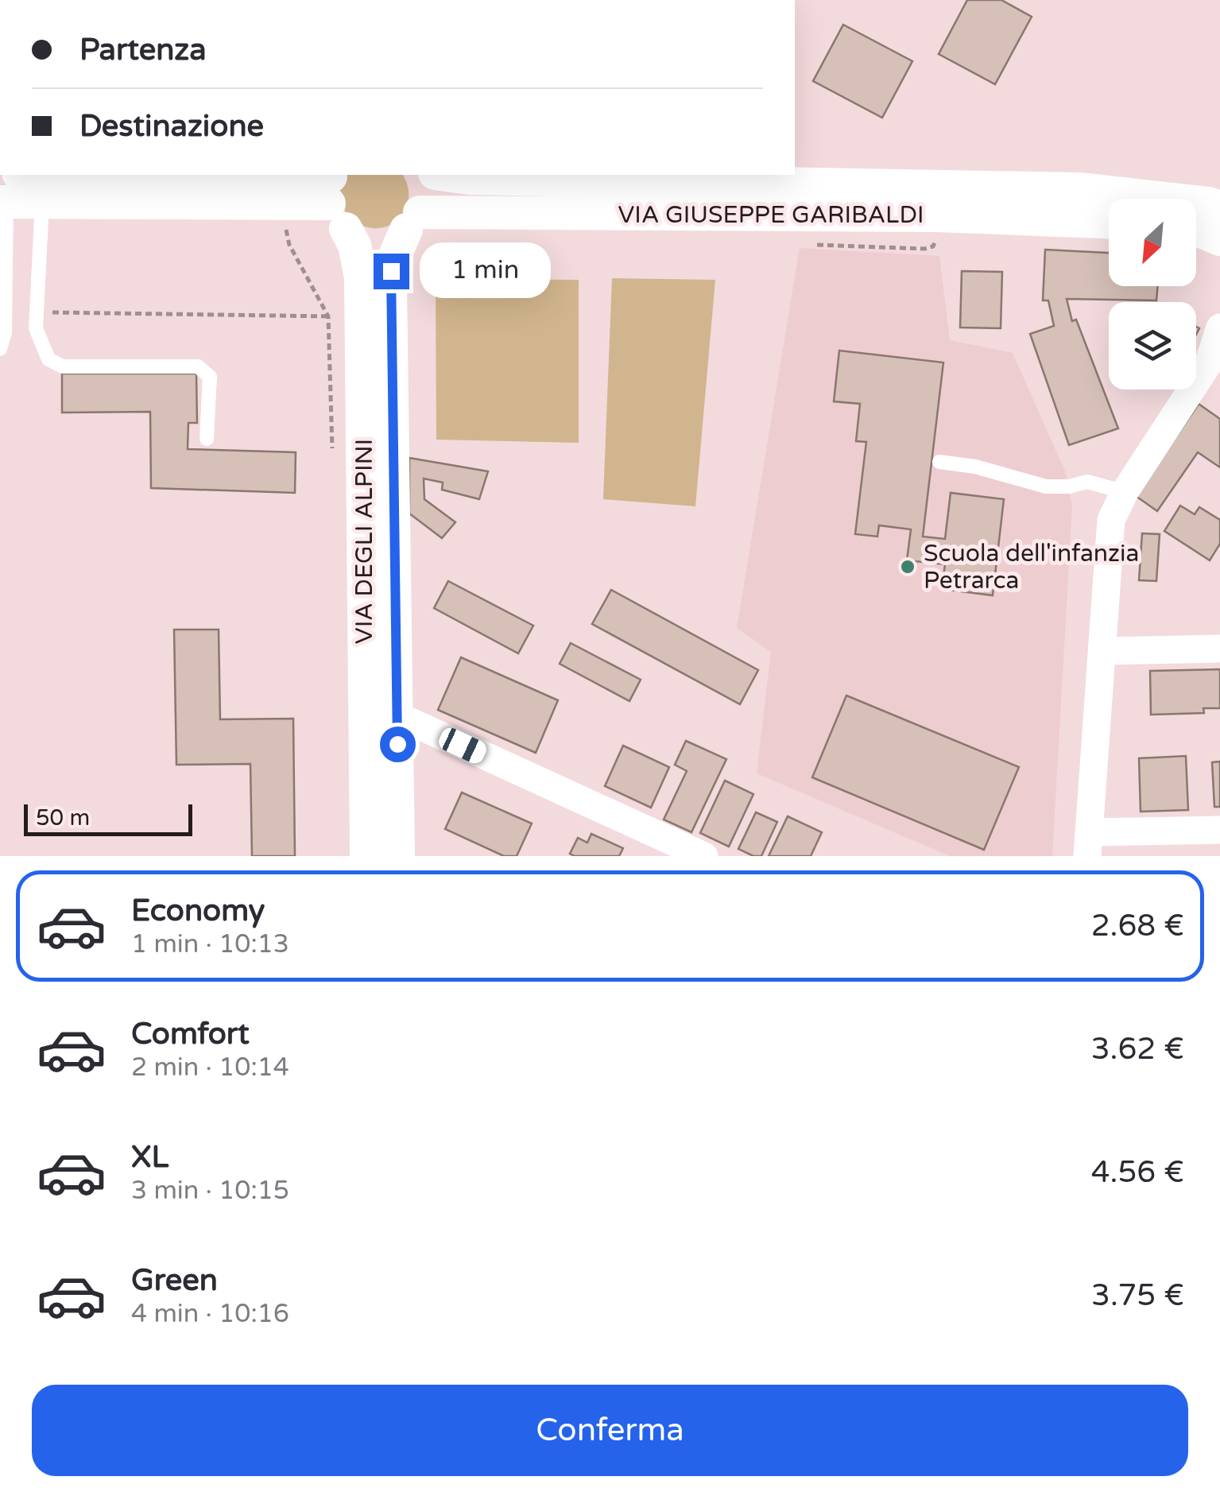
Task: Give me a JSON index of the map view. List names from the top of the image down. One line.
{"streets":{"street":["VIA GIUSEPPE GARIBALDI","VIA DEGLI ALPINI"]},"crossings":[["VIA GIUSEPPE GARIBALDI","VIA DEGLI ALPINI"]],"places":["Scuola dell'infanzia Petrarca"],"scale_bar":"50 m","north":"bottom left","page":{"banner":["Partenza","Destinazione"],"bubble":"1 min","scale":"50 m","list":[{"name":"Economy","note":"1 min · 10:13","value":"2.68 €"},{"name":"Comfort","note":"2 min · 10:14","value":"3.62 €"},{"name":"XL","note":"3 min · 10:15","value":"4.56 €"},{"name":"Green","note":"4 min · 10:16","value":"3.75 €"}],"buttons":"Conferma"}}
